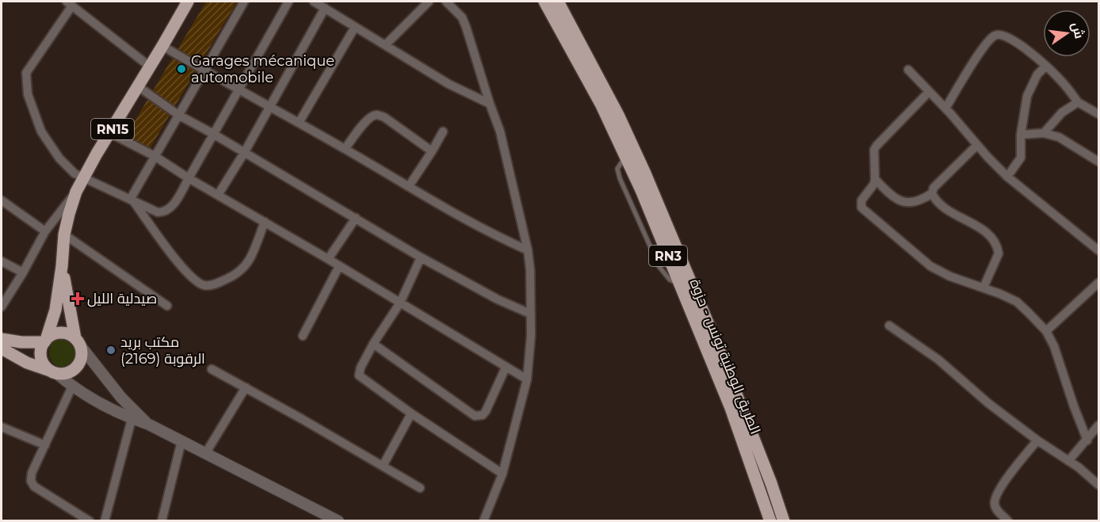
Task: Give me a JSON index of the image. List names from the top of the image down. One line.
{"streets":{"main road":["RN15","RN3","الطريق الوطنية تونس - حزوة"]},"places":{"other":["Garages mécanique automobile","مكتب بريد الرقوبة (2169)"],"health":["صيدلية الليل"]},"north":"right"}
